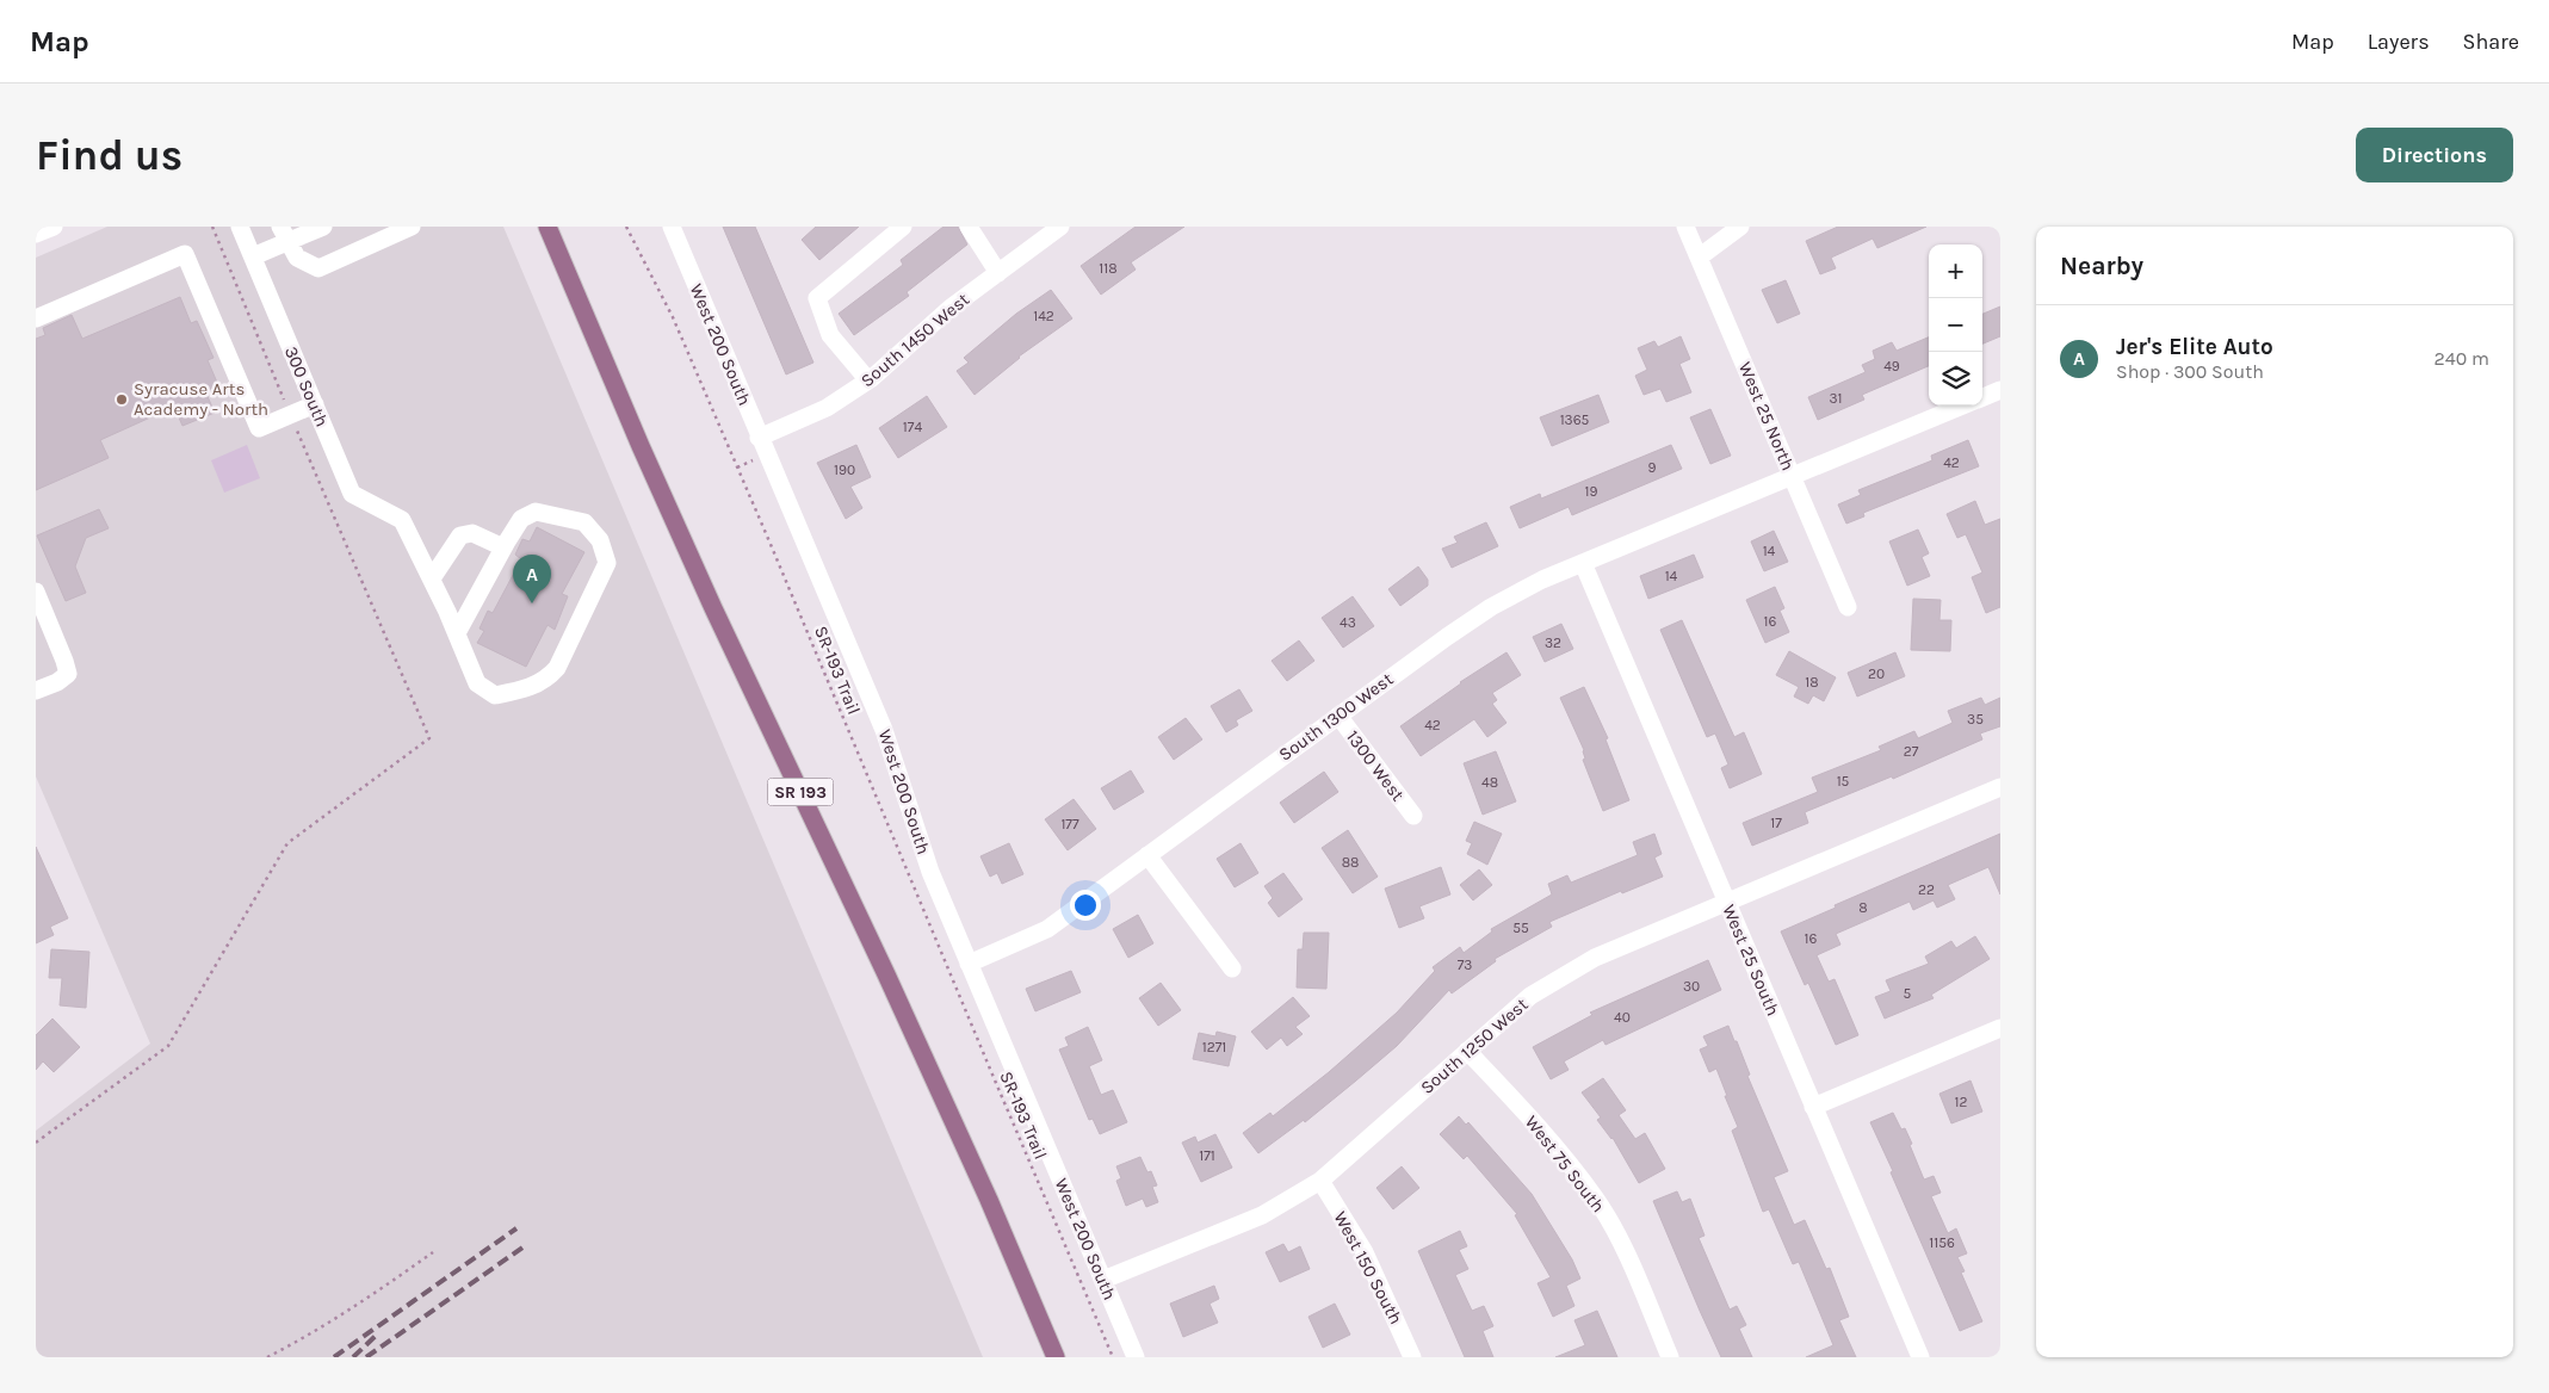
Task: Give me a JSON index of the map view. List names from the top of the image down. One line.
{"streets":{"main road":["SR 193"],"street":["South 1450 West","West 200 South","300 South","West 25 North","South 1300 West","1300 West","West 25 South","South 1250 West","West 75 South","West 150 South"],"path":["SR-193 Trail"]},"crossings":[["South 1450 West","West 200 South"],["West 200 South","South 1300 West"],["West 200 South","South 1250 West"],["West 25 North","South 1300 West"],["South 1300 West","1300 West"],["South 1300 West","West 25 South"],["West 25 South","South 1250 West"],["South 1250 West","West 75 South"],["South 1250 West","West 150 South"]],"places":["Syracuse Arts Academy - North"],"house_numbers":["118","142","49","31","1365","174","42","9","190","19","14","14","16","43","32","20","18","35","42","27","15","48","17","177","88","22","8","55","16","73","30","5","40","1271","12","171","1156"],"page":{"header":"Map","nav":["Map","Layers","Share"],"buttons":"Directions","title":"Find us","heading":"Nearby","map_buttons":["+","−"],"list":[{"mark":"A","name":"Jer's Elite Auto","note":"Shop · 300 South","value":"240 m"}],"pins":"A"}}
